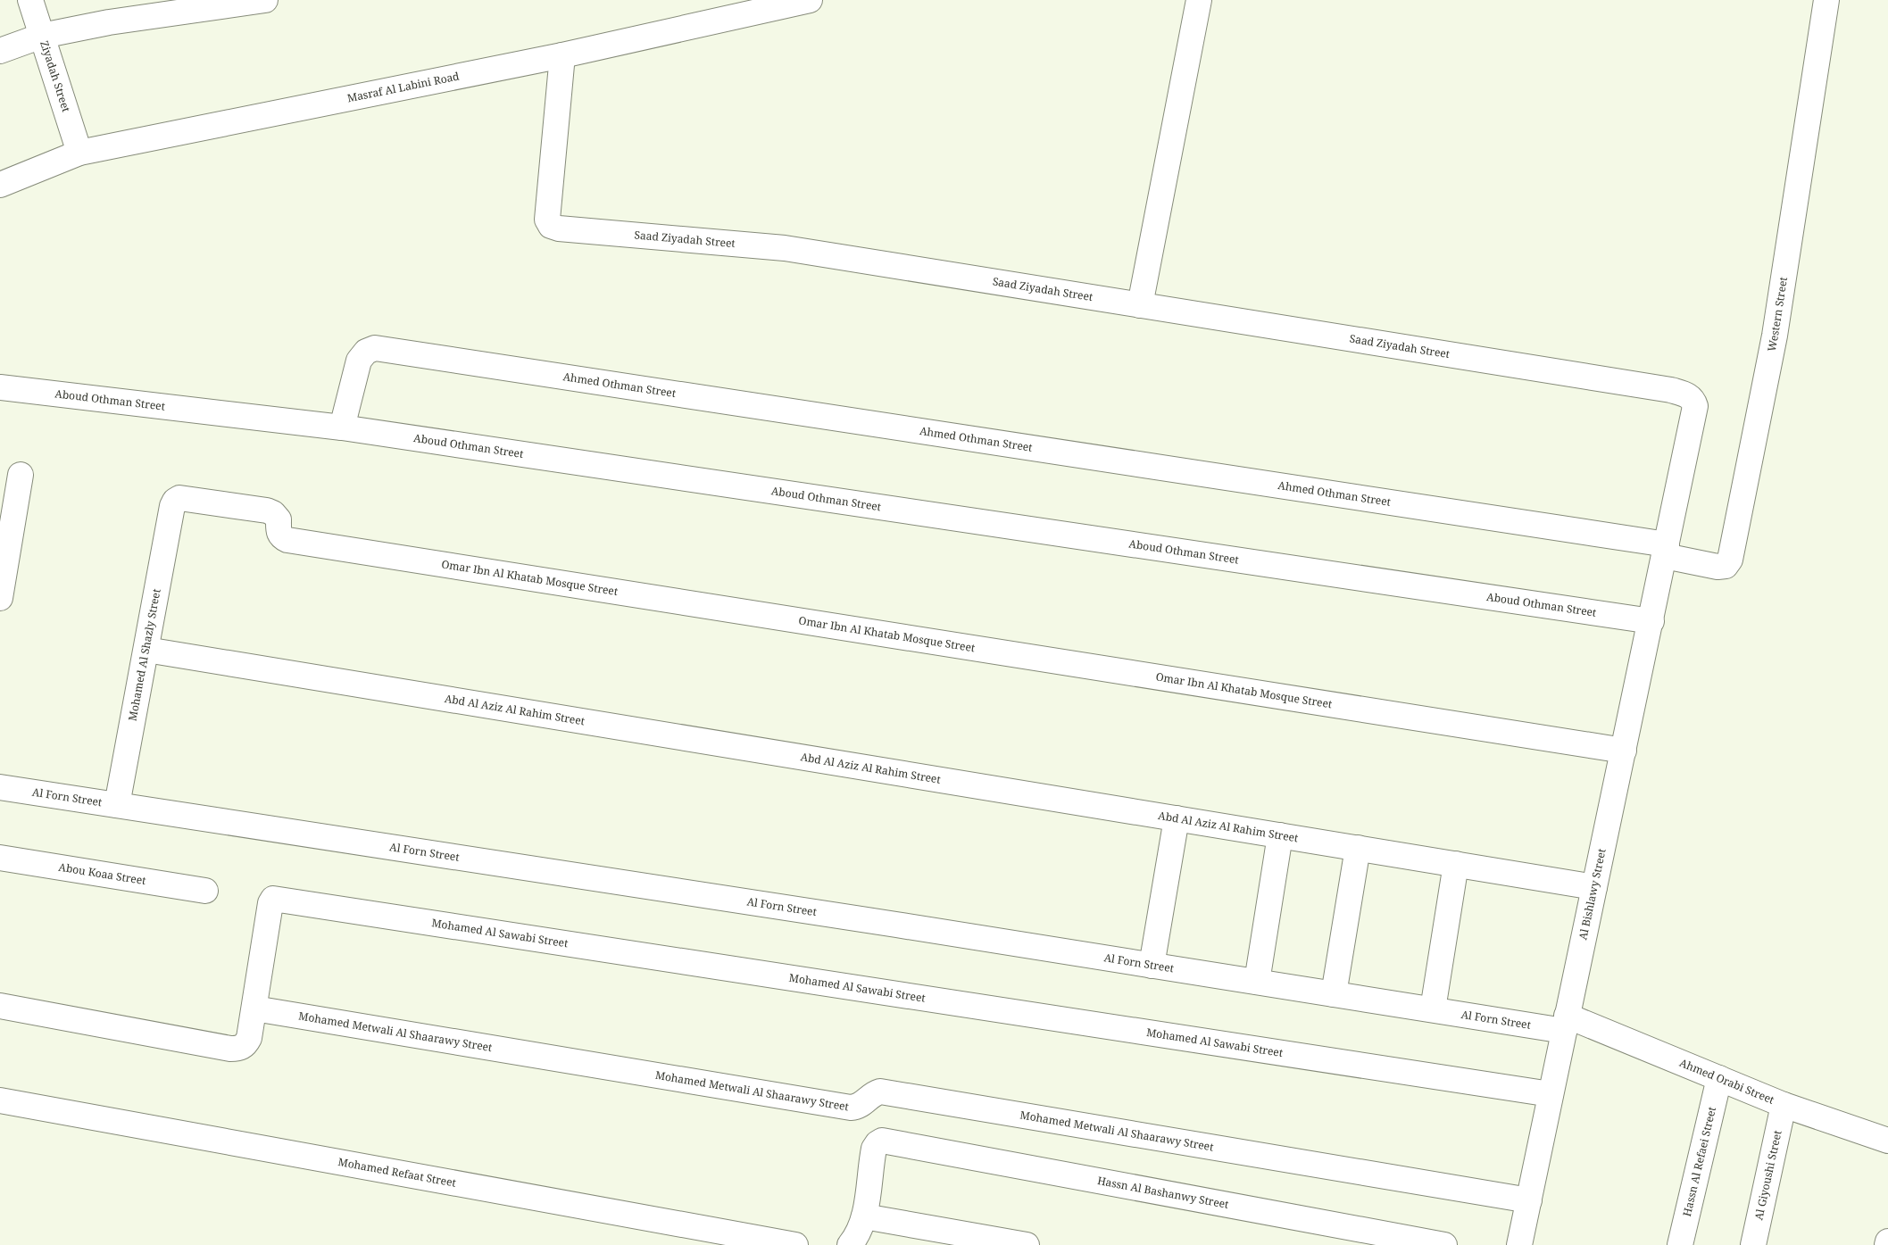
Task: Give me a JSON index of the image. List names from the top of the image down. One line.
{"streets":{"street":["Ziyadah Street","Masraf Al Labini Road","Saad Ziyadah Street","Western Street","Ahmed Othman Street","Aboud Othman Street","Omar Ibn Al Khatab Mosque Street","Mohamed Al Shazly Street","Abd Al Aziz Al Rahim Street","Al Forn Street","Abou Koaa Street","Al Bishlawy Street","Mohamed Al Sawabi Street","Mohamed Metwali Al Shaarawy Street","Ahmed Orabi Street","Hassn Al Refaei Street","Mohamed Refaat Street","Al Giyoushi Street","Hassn Al Bashanwy Street"]},"crossings":[["Ziyadah Street","Masraf Al Labini Road"],["Masraf Al Labini Road","Saad Ziyadah Street"],["Saad Ziyadah Street","Al Bishlawy Street"],["Western Street","Ahmed Othman Street"],["Western Street","Al Bishlawy Street"],["Ahmed Othman Street","Aboud Othman Street"],["Ahmed Othman Street","Al Bishlawy Street"],["Aboud Othman Street","Al Bishlawy Street"],["Omar Ibn Al Khatab Mosque Street","Mohamed Al Shazly Street"],["Omar Ibn Al Khatab Mosque Street","Al Bishlawy Street"],["Mohamed Al Shazly Street","Abd Al Aziz Al Rahim Street"],["Mohamed Al Shazly Street","Al Forn Street"],["Abd Al Aziz Al Rahim Street","Al Bishlawy Street"],["Al Forn Street","Al Bishlawy Street"],["Al Forn Street","Ahmed Orabi Street"],["Al Bishlawy Street","Mohamed Al Sawabi Street"],["Al Bishlawy Street","Mohamed Metwali Al Shaarawy Street"],["Al Bishlawy Street","Ahmed Orabi Street"],["Mohamed Al Sawabi Street","Mohamed Metwali Al Shaarawy Street"],["Ahmed Orabi Street","Hassn Al Refaei Street"],["Ahmed Orabi Street","Al Giyoushi Street"]]}
